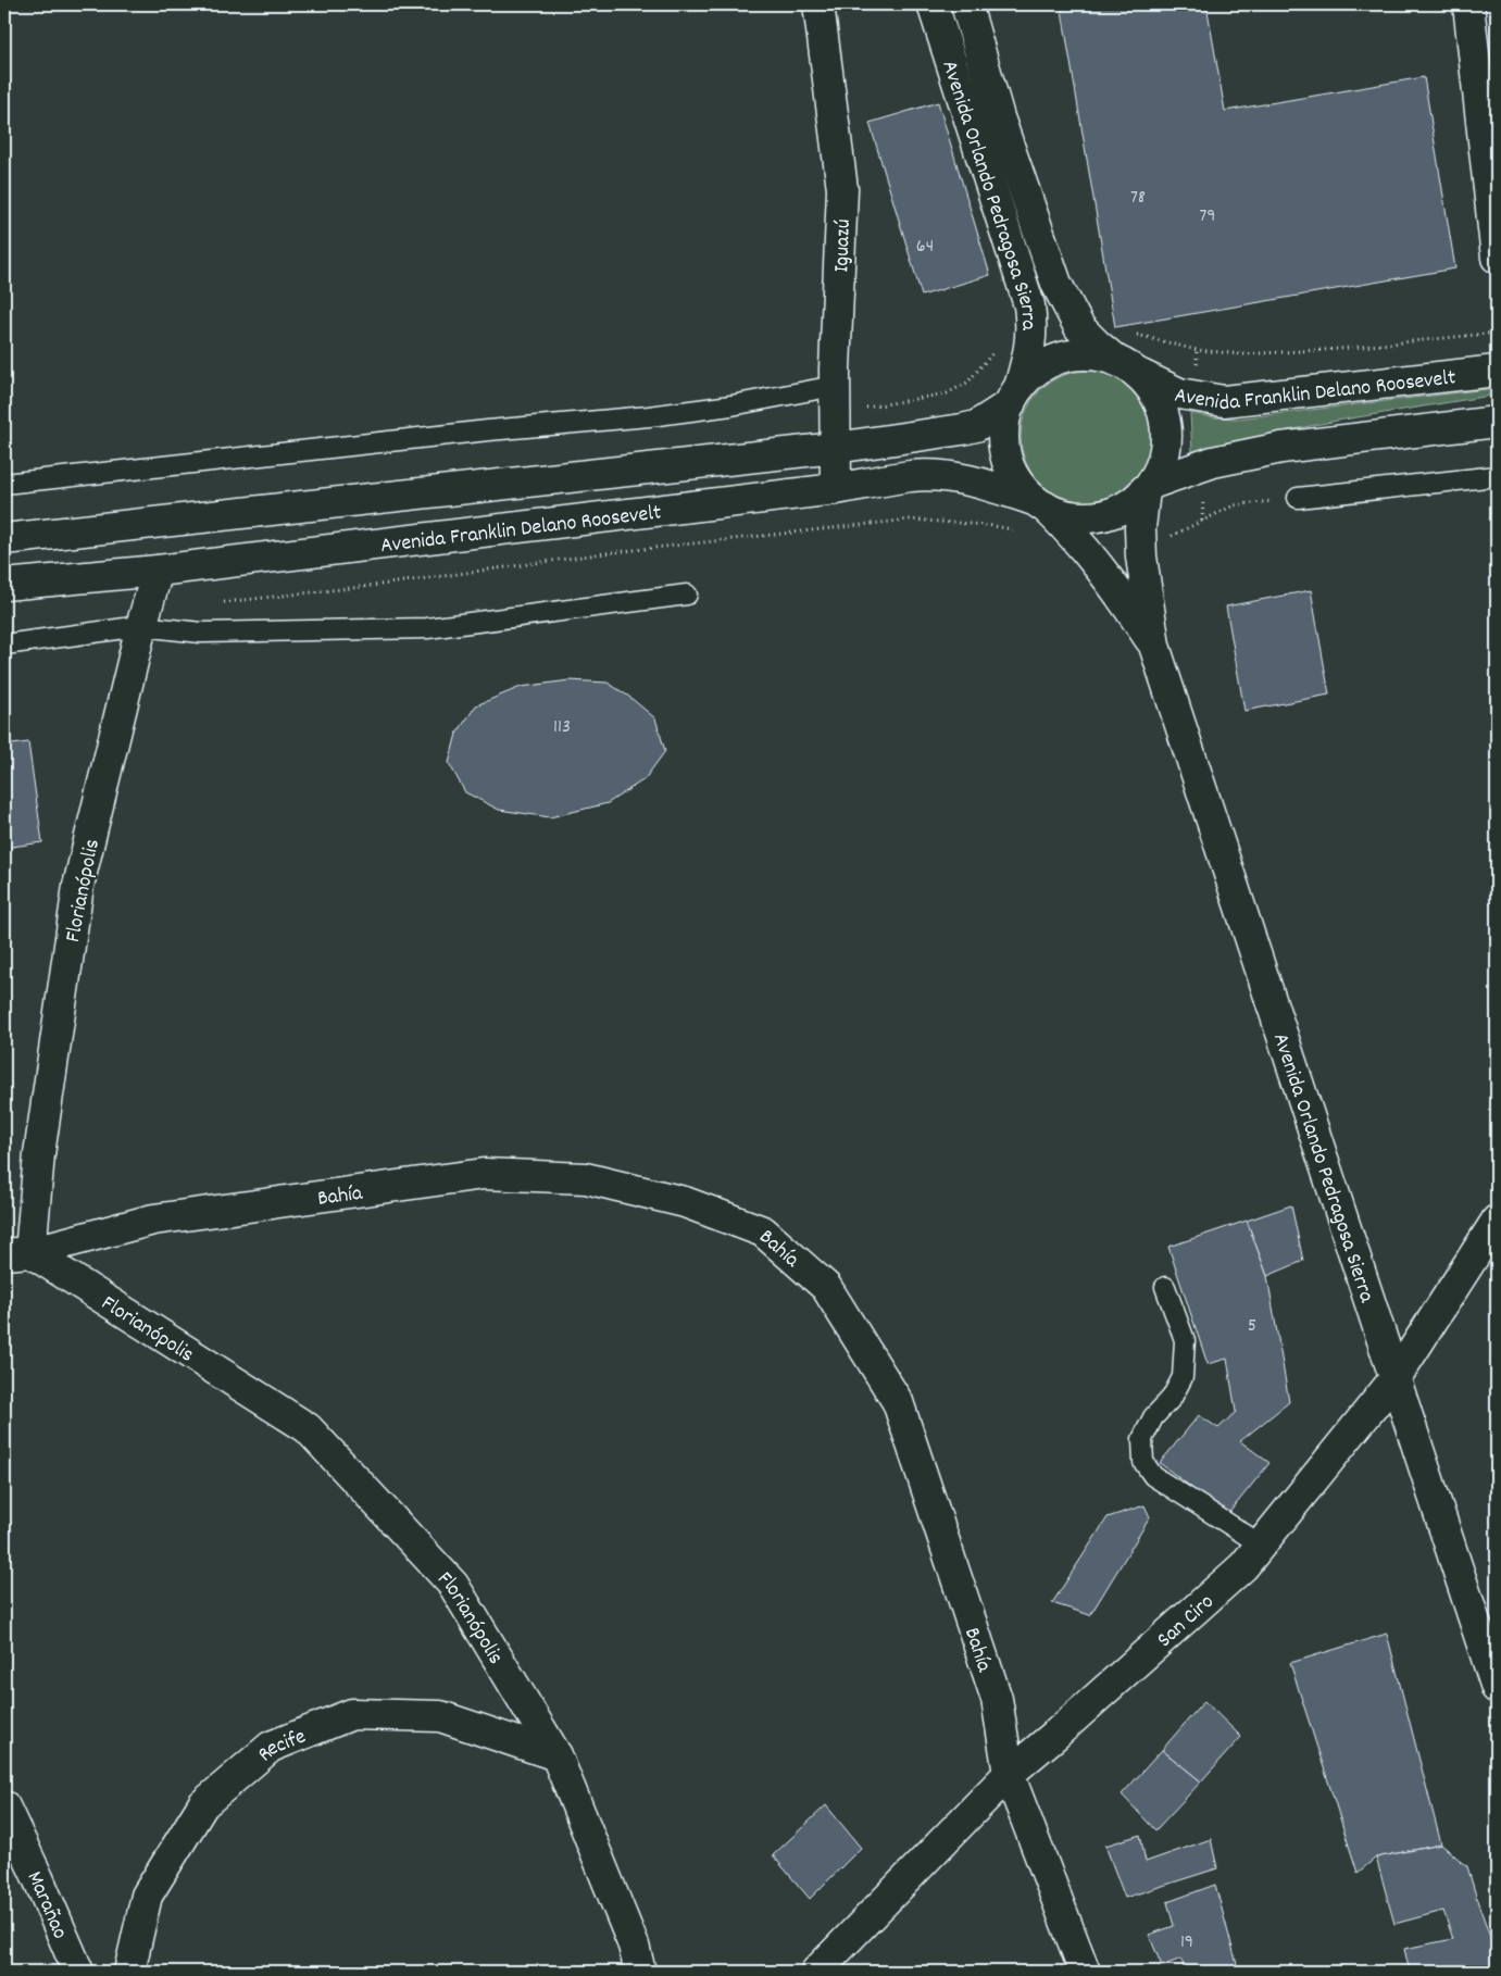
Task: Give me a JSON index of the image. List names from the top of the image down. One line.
{"streets":{"street":["Avenida Orlando Pedragosa Sierra","Iguazú","Avenida Franklin Delano Roosevelt","Florianópolis","Bahía","San Ciro","Recife","Marañao"]},"crossings":[["Avenida Orlando Pedragosa Sierra","Avenida Franklin Delano Roosevelt"],["Avenida Orlando Pedragosa Sierra","San Ciro"],["Iguazú","Avenida Franklin Delano Roosevelt"],["Avenida Franklin Delano Roosevelt","Florianópolis"],["Florianópolis","Bahía"],["Florianópolis","Recife"],["Bahía","San Ciro"]],"house_numbers":["78","79","64","113","5","19"]}
